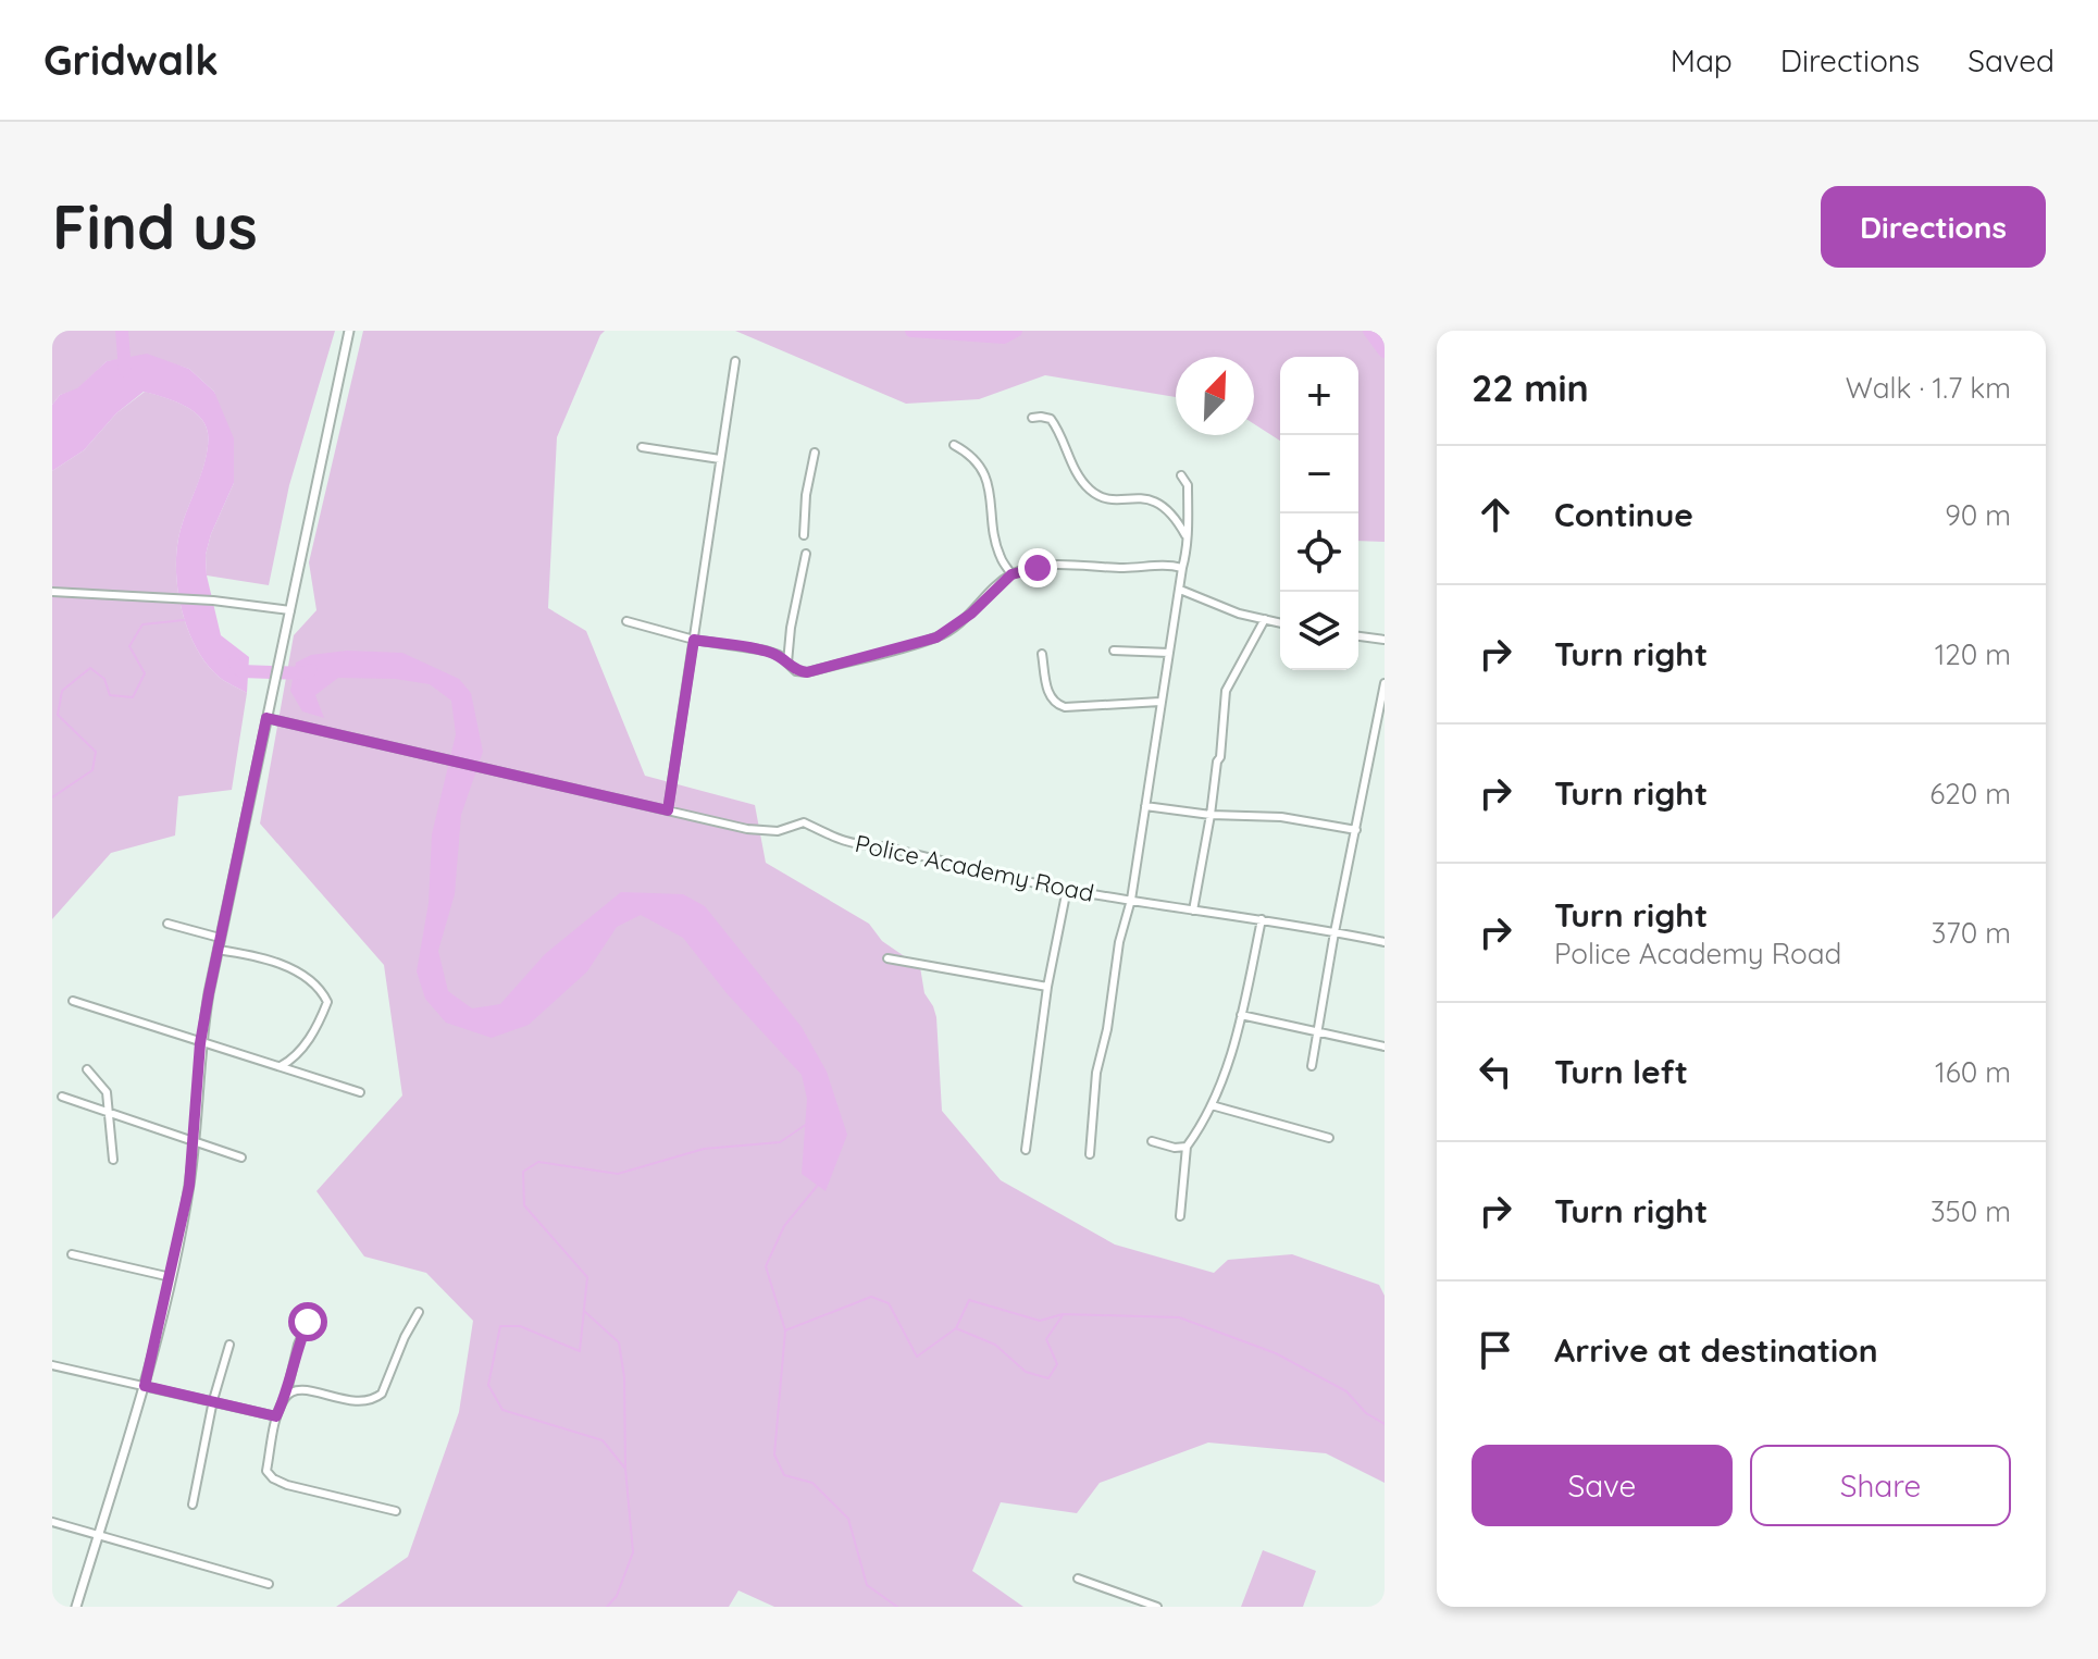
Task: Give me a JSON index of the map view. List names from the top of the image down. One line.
{"streets":{"street":["Police Academy Road"]},"north":"top right","page":{"header":"Gridwalk","nav":["Map","Directions","Saved"],"buttons":["Directions",["Save","Share"]],"title":"Find us","heading":["22 min","Walk · 1.7 km"],"map_buttons":["+","−"],"list":[["Continue","90 m"],["Turn right","120 m"],["Turn right","620 m"],["Turn right","Police Academy Road","370 m"],["Turn left","160 m"],["Turn right","350 m"],"Arrive at destination"]}}
